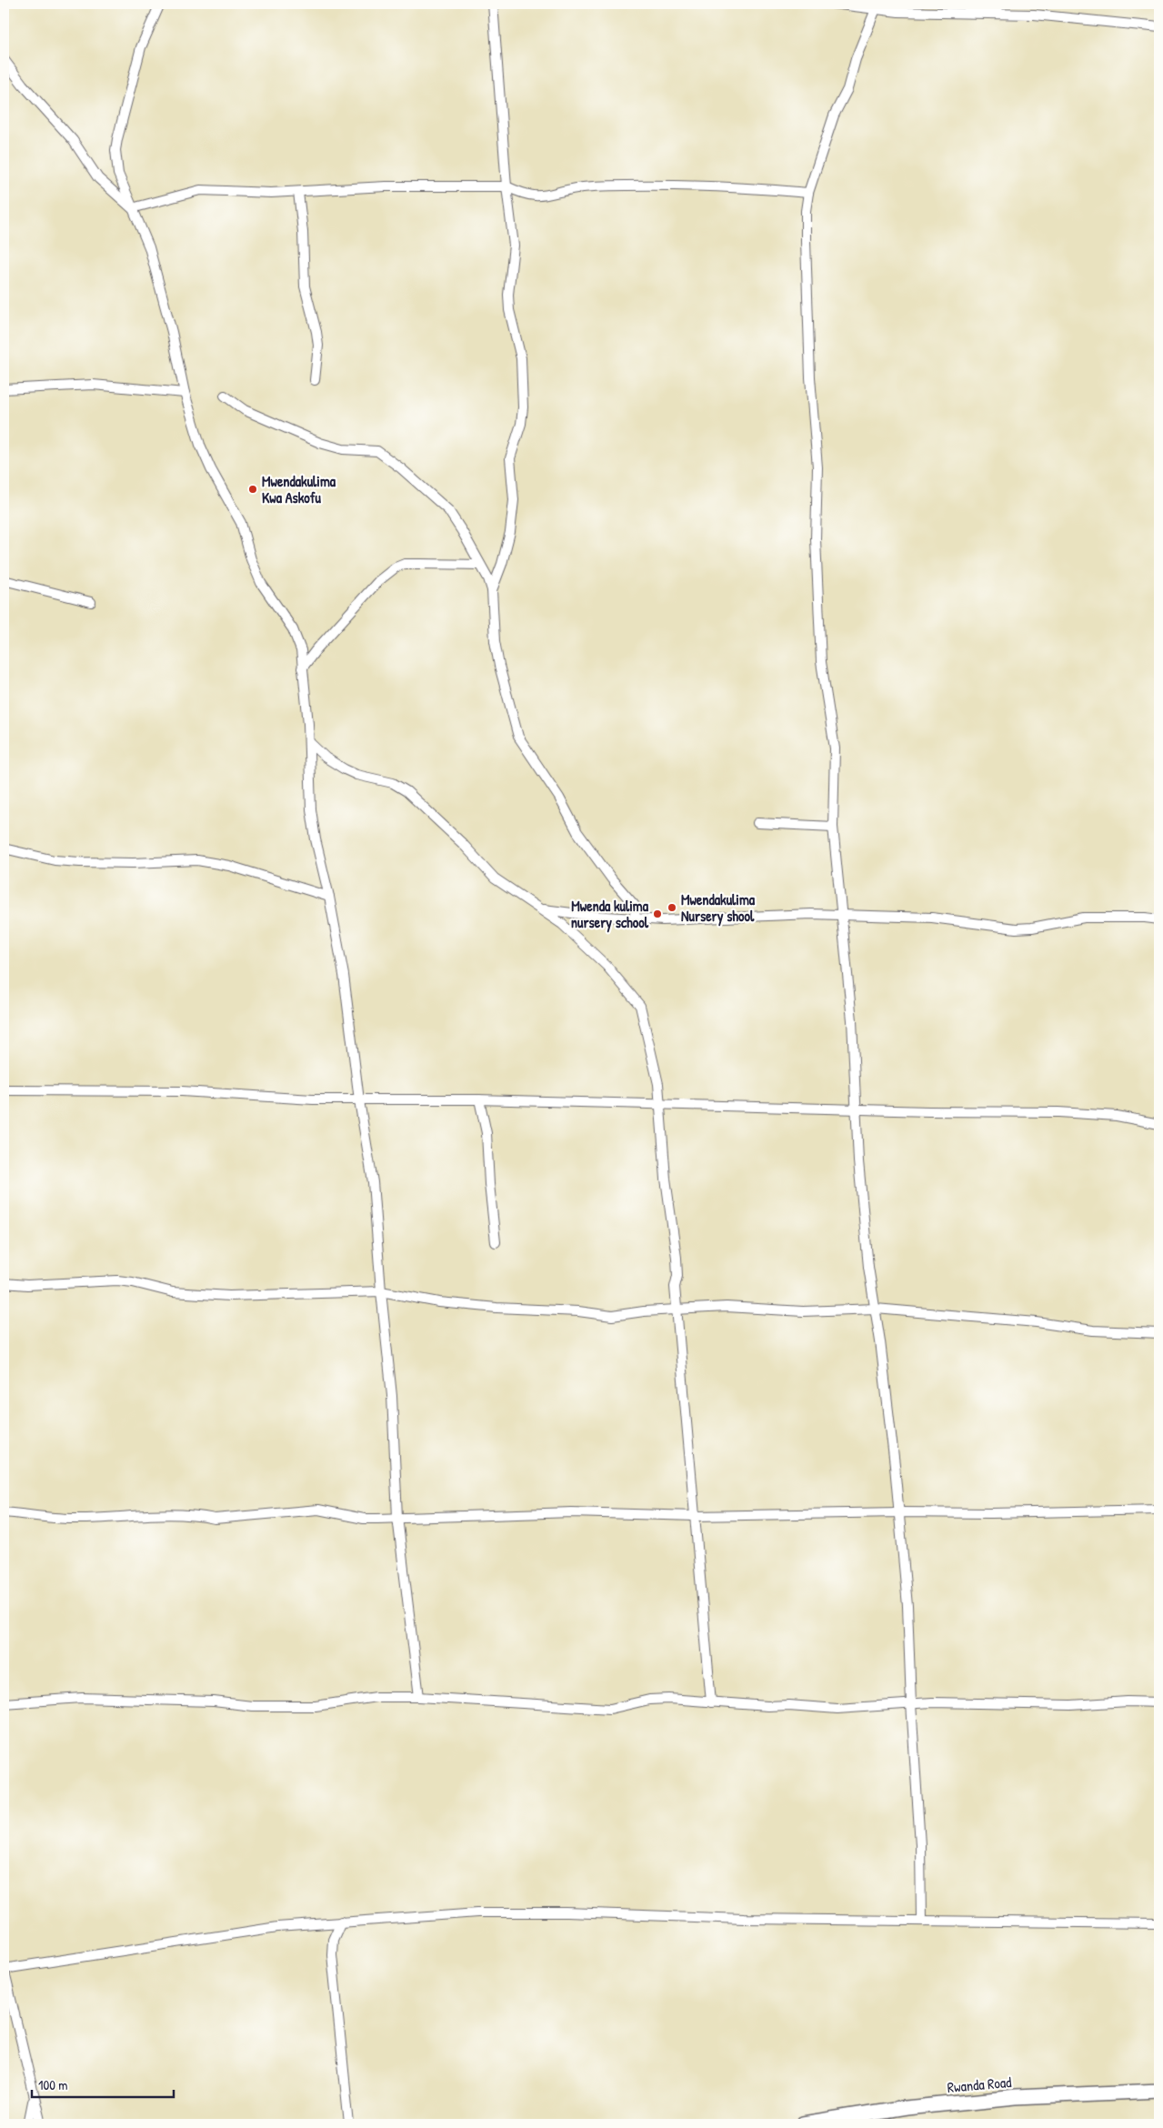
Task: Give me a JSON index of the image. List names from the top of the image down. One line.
{"streets":{"highway":["Rwanda Road"]},"places":["Mwendakulima Kwa Askofu","Mwendakulima Nursery shool","Mwenda kulima nursery school"],"scale_bar":"100 m"}
